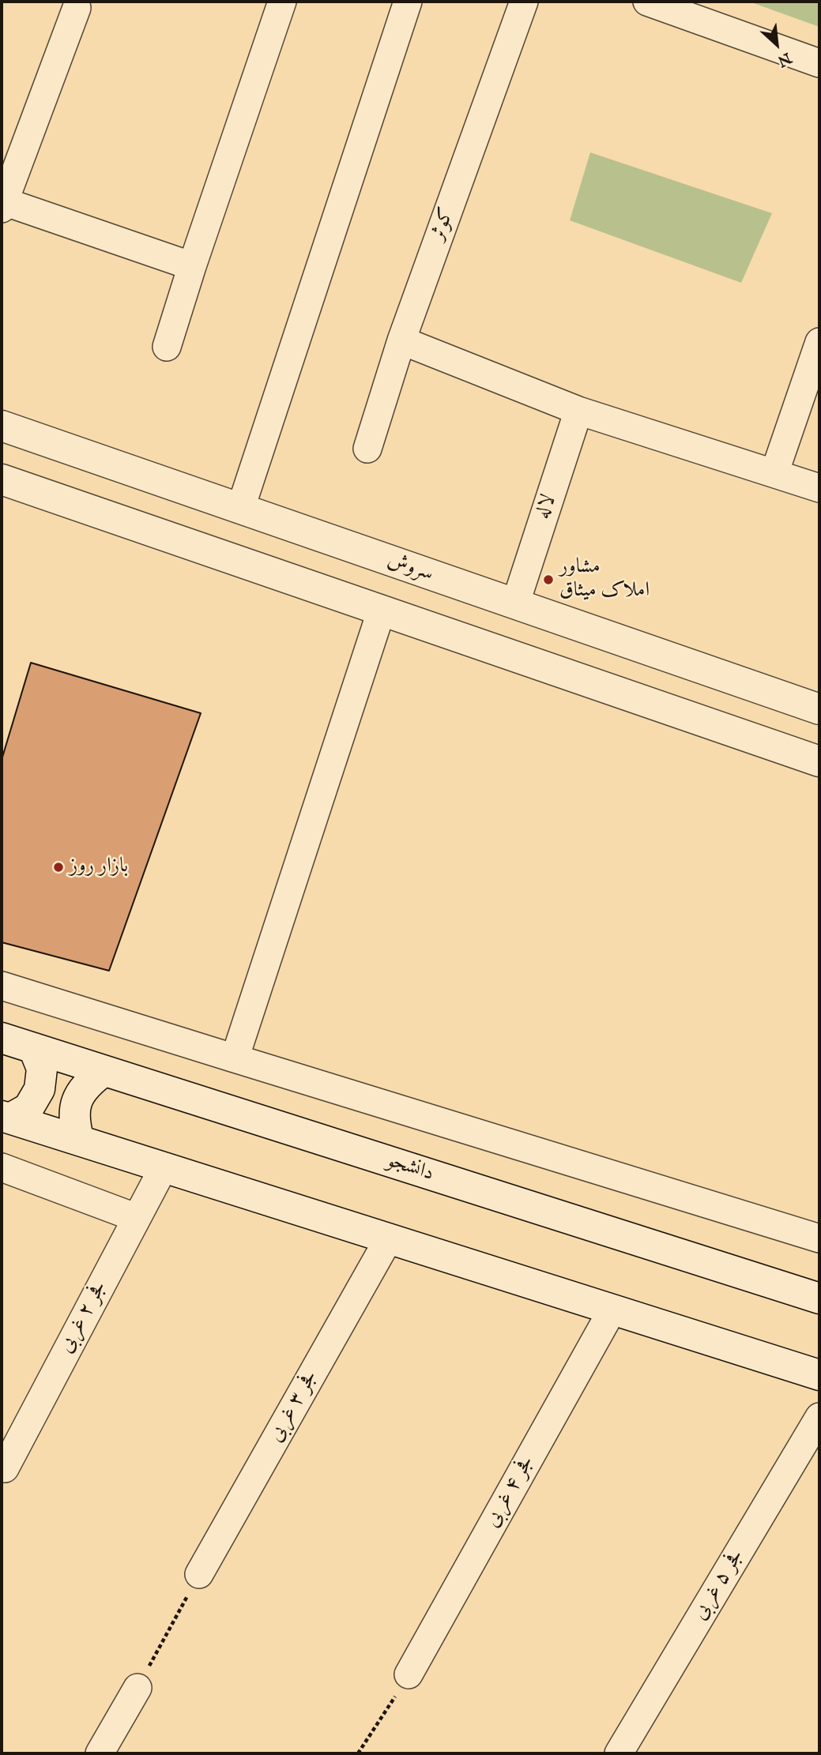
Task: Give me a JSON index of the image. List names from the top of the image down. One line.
{"streets":{"main road":["سروش","دانشجو"],"street":["کوثر","لاله","فجر ۲ غربی","فجر ۳ غربی","فجر ۴ غربی","فجر ۵ غربی"]},"crossings":[["لاله","سروش"]],"places":["مشاور املاک میثاق","بازار روز"],"north":"bottom right"}
